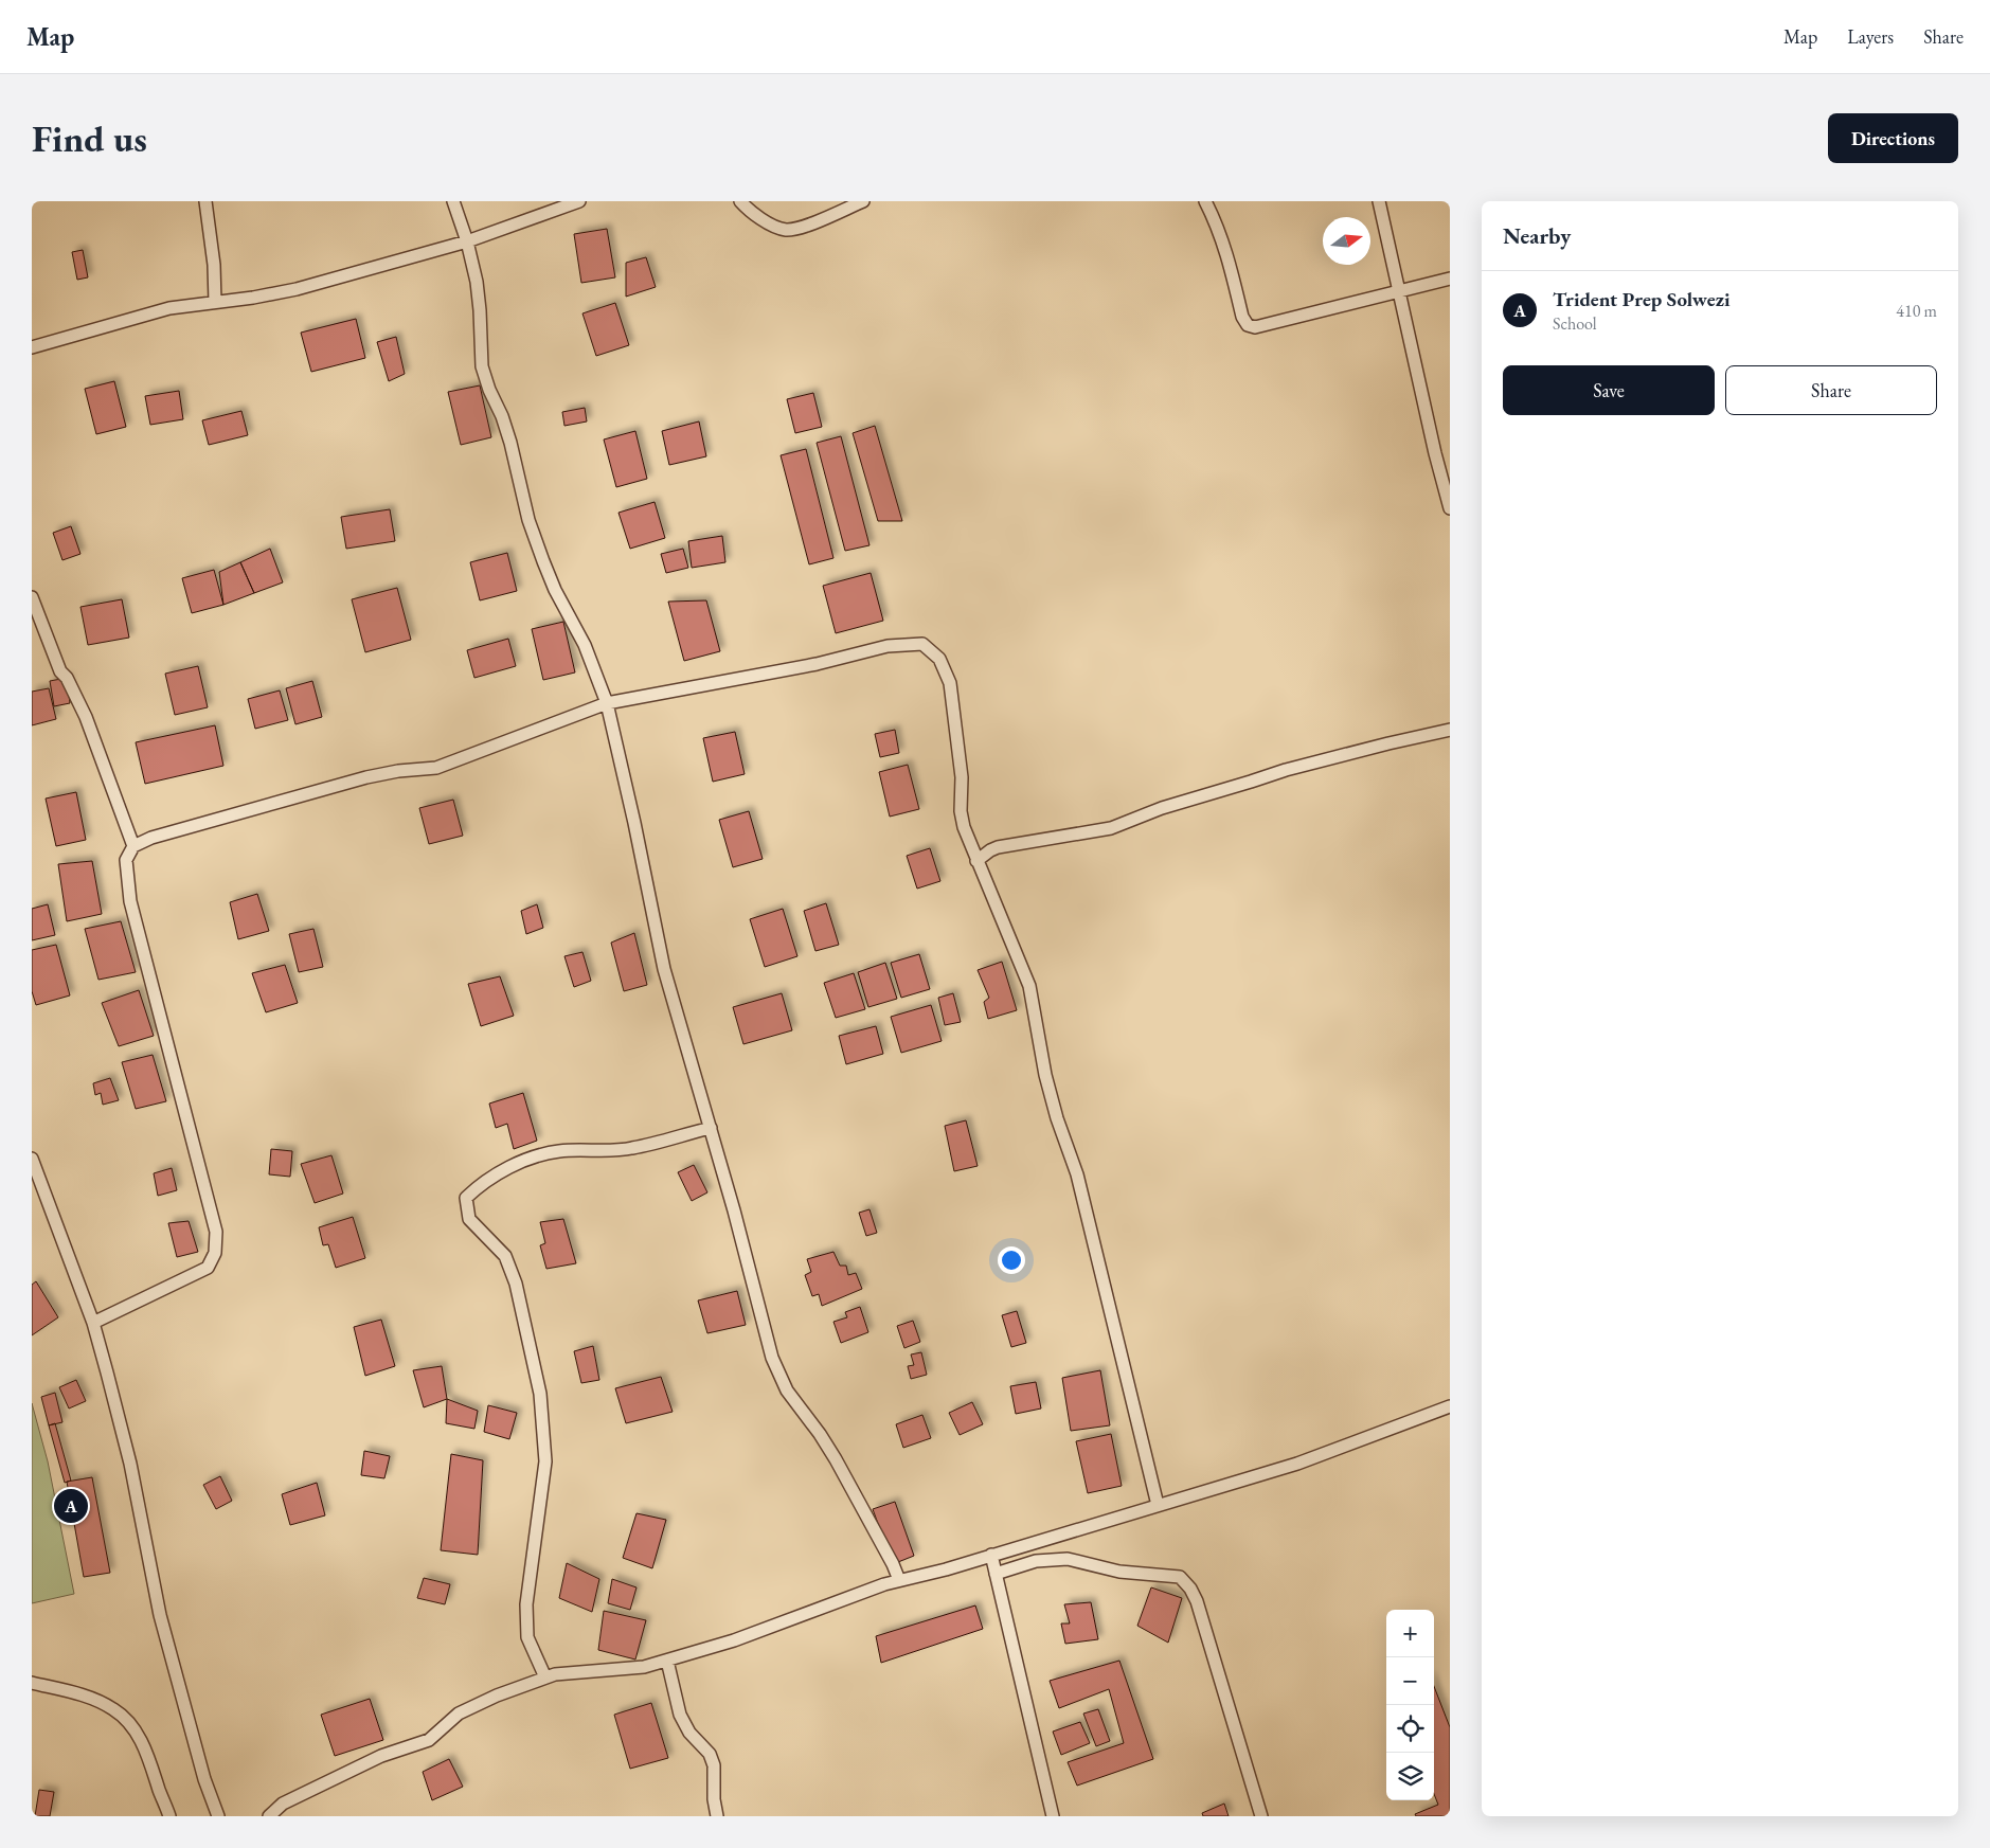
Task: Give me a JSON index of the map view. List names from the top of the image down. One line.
{"north":"right","page":{"header":"Map","nav":["Map","Layers","Share"],"buttons":["Directions",["Save","Share"]],"title":"Find us","heading":"Nearby","list":[{"mark":"A","name":"Trident Prep Solwezi","note":"School","value":"410 m"}],"pins":"A","map_buttons":["+","−"]}}
